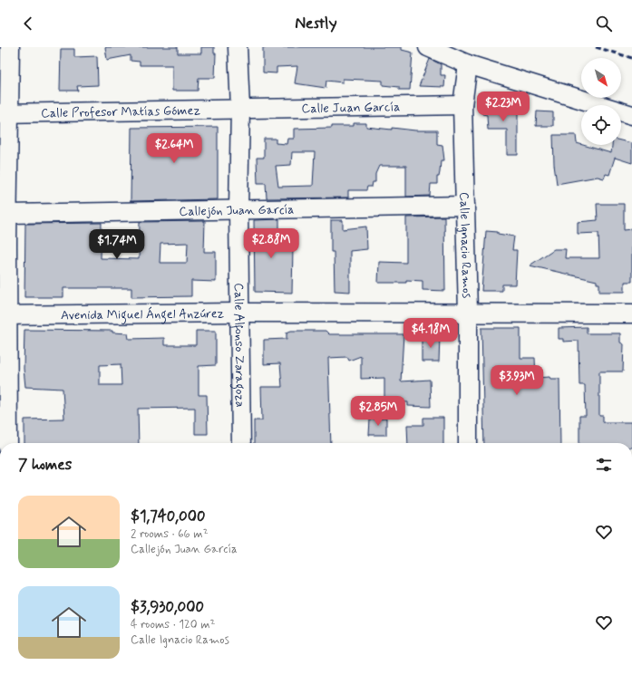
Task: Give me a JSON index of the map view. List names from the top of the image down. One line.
{"streets":{"street":["Calle Juan García","Calle Profesor Matías Gómez","Callejón Juan García","Calle Ignacio Ramos","Avenida Miguel Ángel Anzúrez","Calle Alfonso Zaragoza"]},"crossings":[["Calle Juan García","Calle Profesor Matías Gómez"],["Calle Juan García","Calle Ignacio Ramos"],["Calle Juan García","Calle Alfonso Zaragoza"],["Calle Profesor Matías Gómez","Calle Alfonso Zaragoza"],["Callejón Juan García","Calle Ignacio Ramos"],["Callejón Juan García","Calle Alfonso Zaragoza"],["Calle Ignacio Ramos","Avenida Miguel Ángel Anzúrez"],["Avenida Miguel Ángel Anzúrez","Calle Alfonso Zaragoza"]],"north":"bottom right","page":{"header":"Nestly","price":["$2.23M","$2.64M","$2.88M","$1.74M","$4.18M","$3.93M","$2.85M"],"heading":"7 homes","list":[{"name":"$1,740,000","note":"2 rooms · 66 m² · Callejón Juan García"},{"name":"$3,930,000","note":"4 rooms · 120 m² · Calle Ignacio Ramos"}]}}
